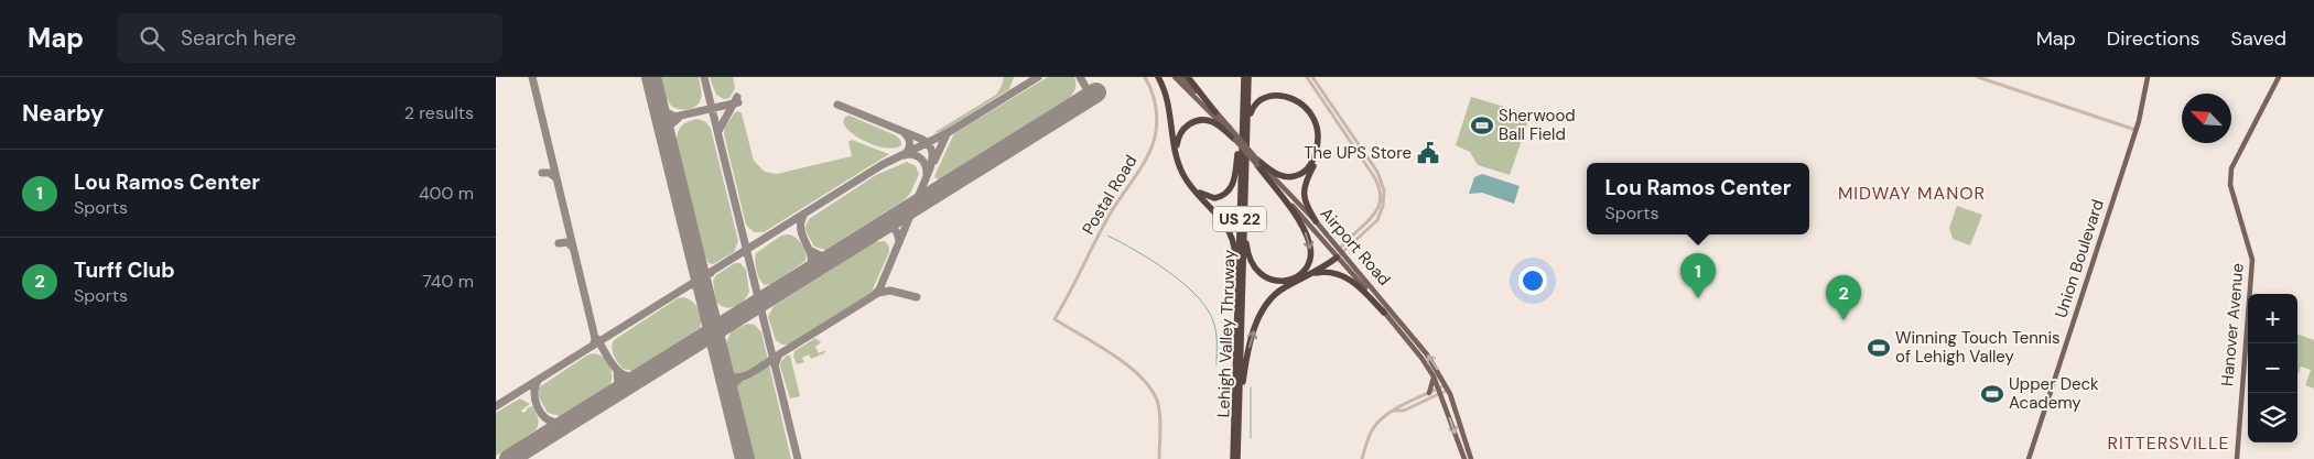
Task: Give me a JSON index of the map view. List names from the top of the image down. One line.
{"streets":{"highway":["US 22","Lehigh Valley Thruway"],"main road":["Airport Road","Union Boulevard","Hanover Avenue"],"street":["Postal Road"]},"districts":["MIDWAY MANOR","RITTERSVILLE"],"places":{"sports":["Sherwood Ball Field","Winning Touch Tennis of Lehigh Valley","Upper Deck Academy"],"public building":["The UPS Store"]},"north":"top left","page":{"header":"Map","search":"Search here","nav":["Map","Directions","Saved"],"heading":["Nearby","2 results"],"list":[{"mark":"1","name":"Lou Ramos Center","note":"Sports","value":"400 m"},{"mark":"2","name":"Turff Club","note":"Sports","value":"740 m"}],"popup":["Lou Ramos Center","Sports"],"pins":["1","2"],"map_buttons":["+","−"]}}
